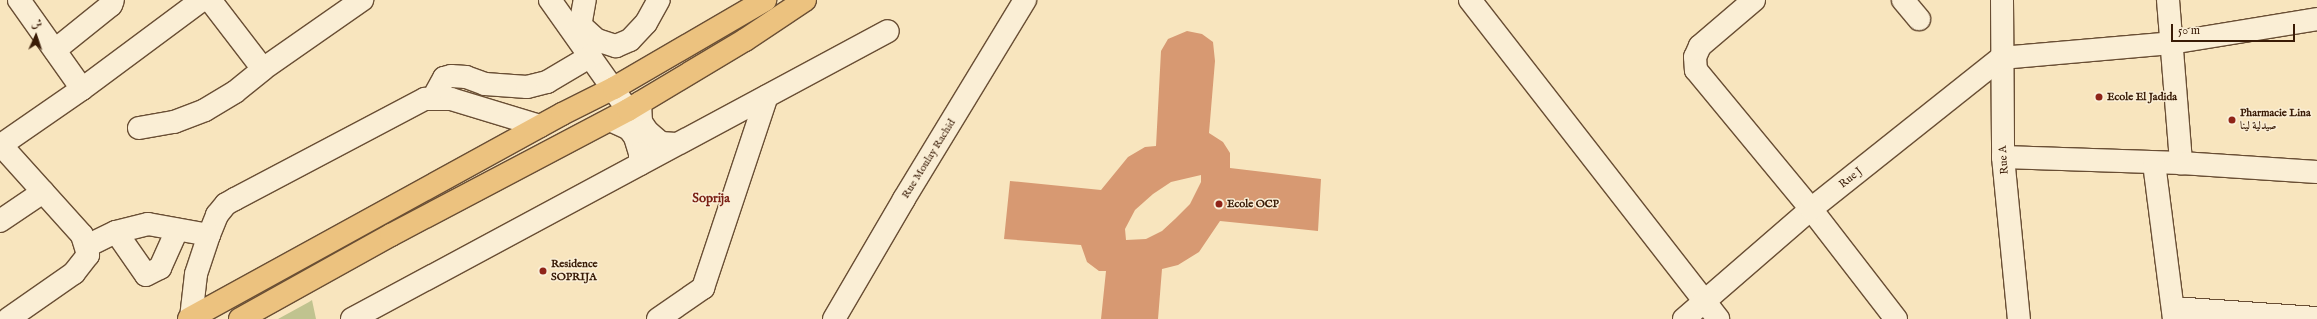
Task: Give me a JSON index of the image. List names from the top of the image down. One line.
{"streets":{"street":["Rue Moulay Rachid","Rue A","Rue J"]},"crossings":[["Rue A","Rue J"]],"districts":["Soprija"],"places":["Ecole El Jadida","Pharmacie Lina صيدلية لينا","Ecole OCP","Residence SOPRIJA"],"scale_bar":"50 m","north":"top"}
